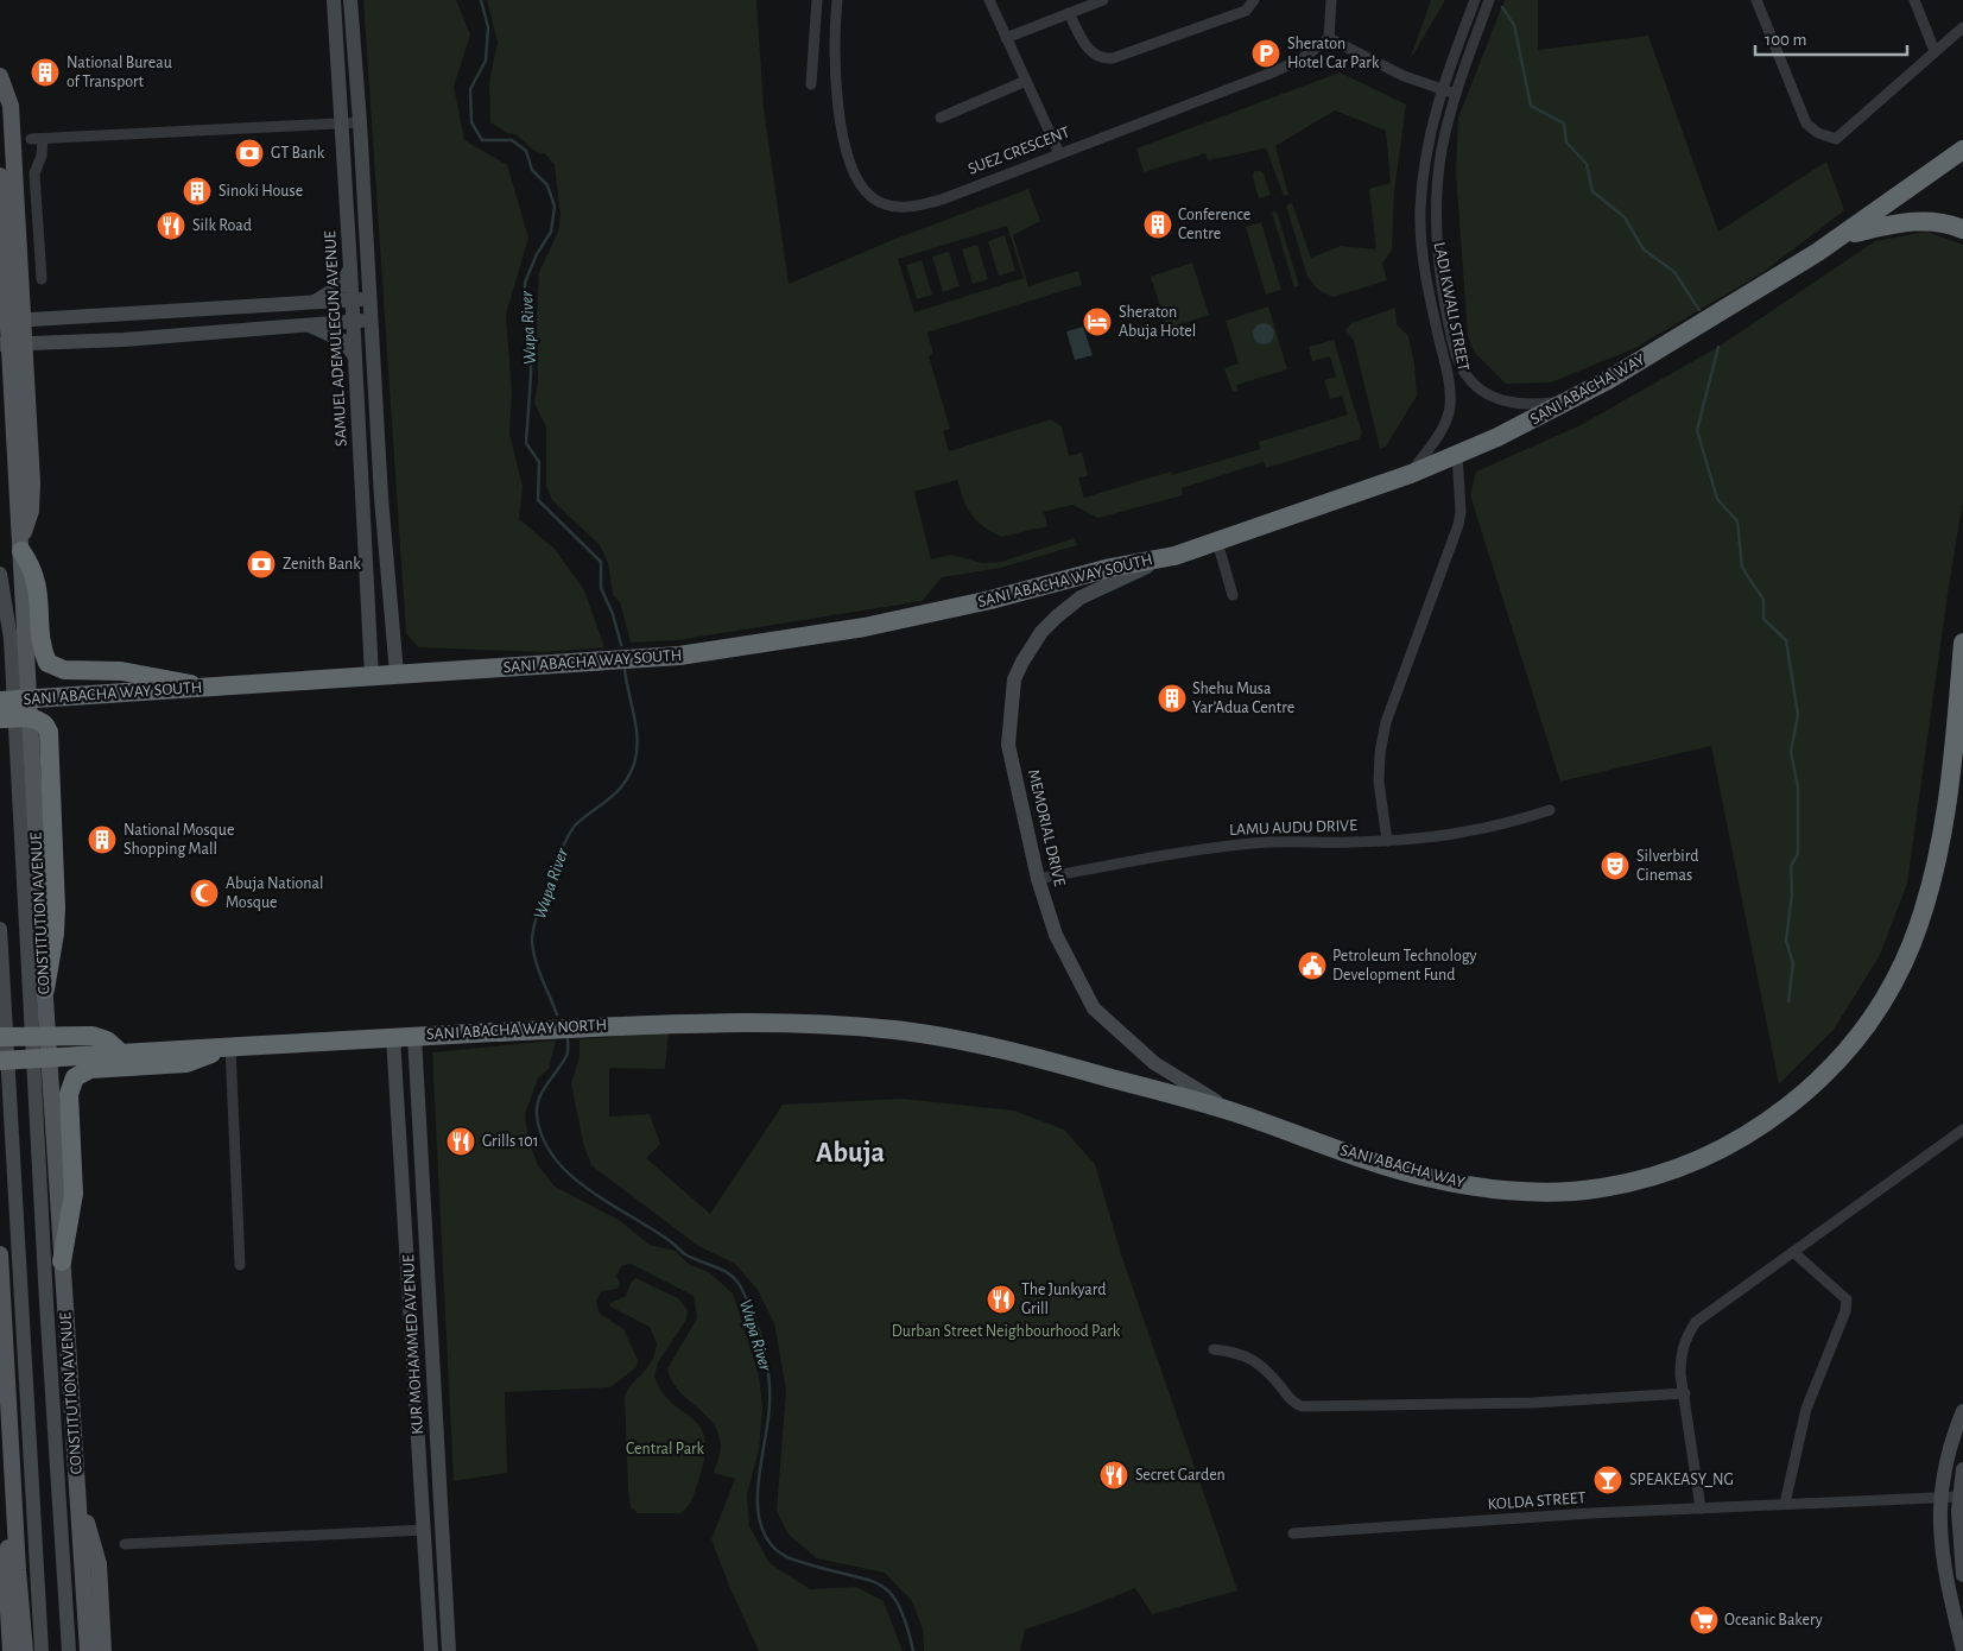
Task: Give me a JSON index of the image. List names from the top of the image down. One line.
{"streets":{"highway":["SANI ABACHA WAY","SANI ABACHA WAY SOUTH","SANI ABACHA WAY NORTH"],"main road":["SAMUEL ADEMULEGUN AVENUE","MEMORIAL DRIVE","CONSTITUTION AVENUE","KUR MOHAMMED AVENUE"],"street":["SUEZ CRESCENT","LADI KWALI STREET","LAMU AUDU DRIVE","KOLDA STREET"]},"crossings":[["LADI KWALI STREET","SANI ABACHA WAY"],["SAMUEL ADEMULEGUN AVENUE","SANI ABACHA WAY SOUTH"],["SANI ABACHA WAY","SANI ABACHA WAY SOUTH"],["SANI ABACHA WAY","MEMORIAL DRIVE"],["SANI ABACHA WAY","SANI ABACHA WAY NORTH"],["SANI ABACHA WAY SOUTH","MEMORIAL DRIVE"],["MEMORIAL DRIVE","LAMU AUDU DRIVE"],["SANI ABACHA WAY NORTH","KUR MOHAMMED AVENUE"]],"districts":["Abuja"],"water":["Wupa River"],"parks":["Durban Street Neighbourhood Park","Central Park"],"places":{"parking":["Sheraton Hotel Car Park"],"building":["National Bureau of Transport","Sinoki House","Conference Centre","Shehu Musa Yar’Adua Centre","National Mosque Shopping Mall"],"bank":["GT Bank","Zenith Bank"],"restaurant":["Silk Road","Grills 101","The Junkyard Grill","Secret Garden"],"hotel":["Sheraton Abuja Hotel"],"theatre":["Silverbird Cinemas"],"mosque":["Abuja National Mosque"],"public building":["Petroleum Technology Development Fund"],"bar":["SPEAKEASY_NG"],"supermarket":["Oceanic Bakery"]},"scale_bar":"100 m"}
